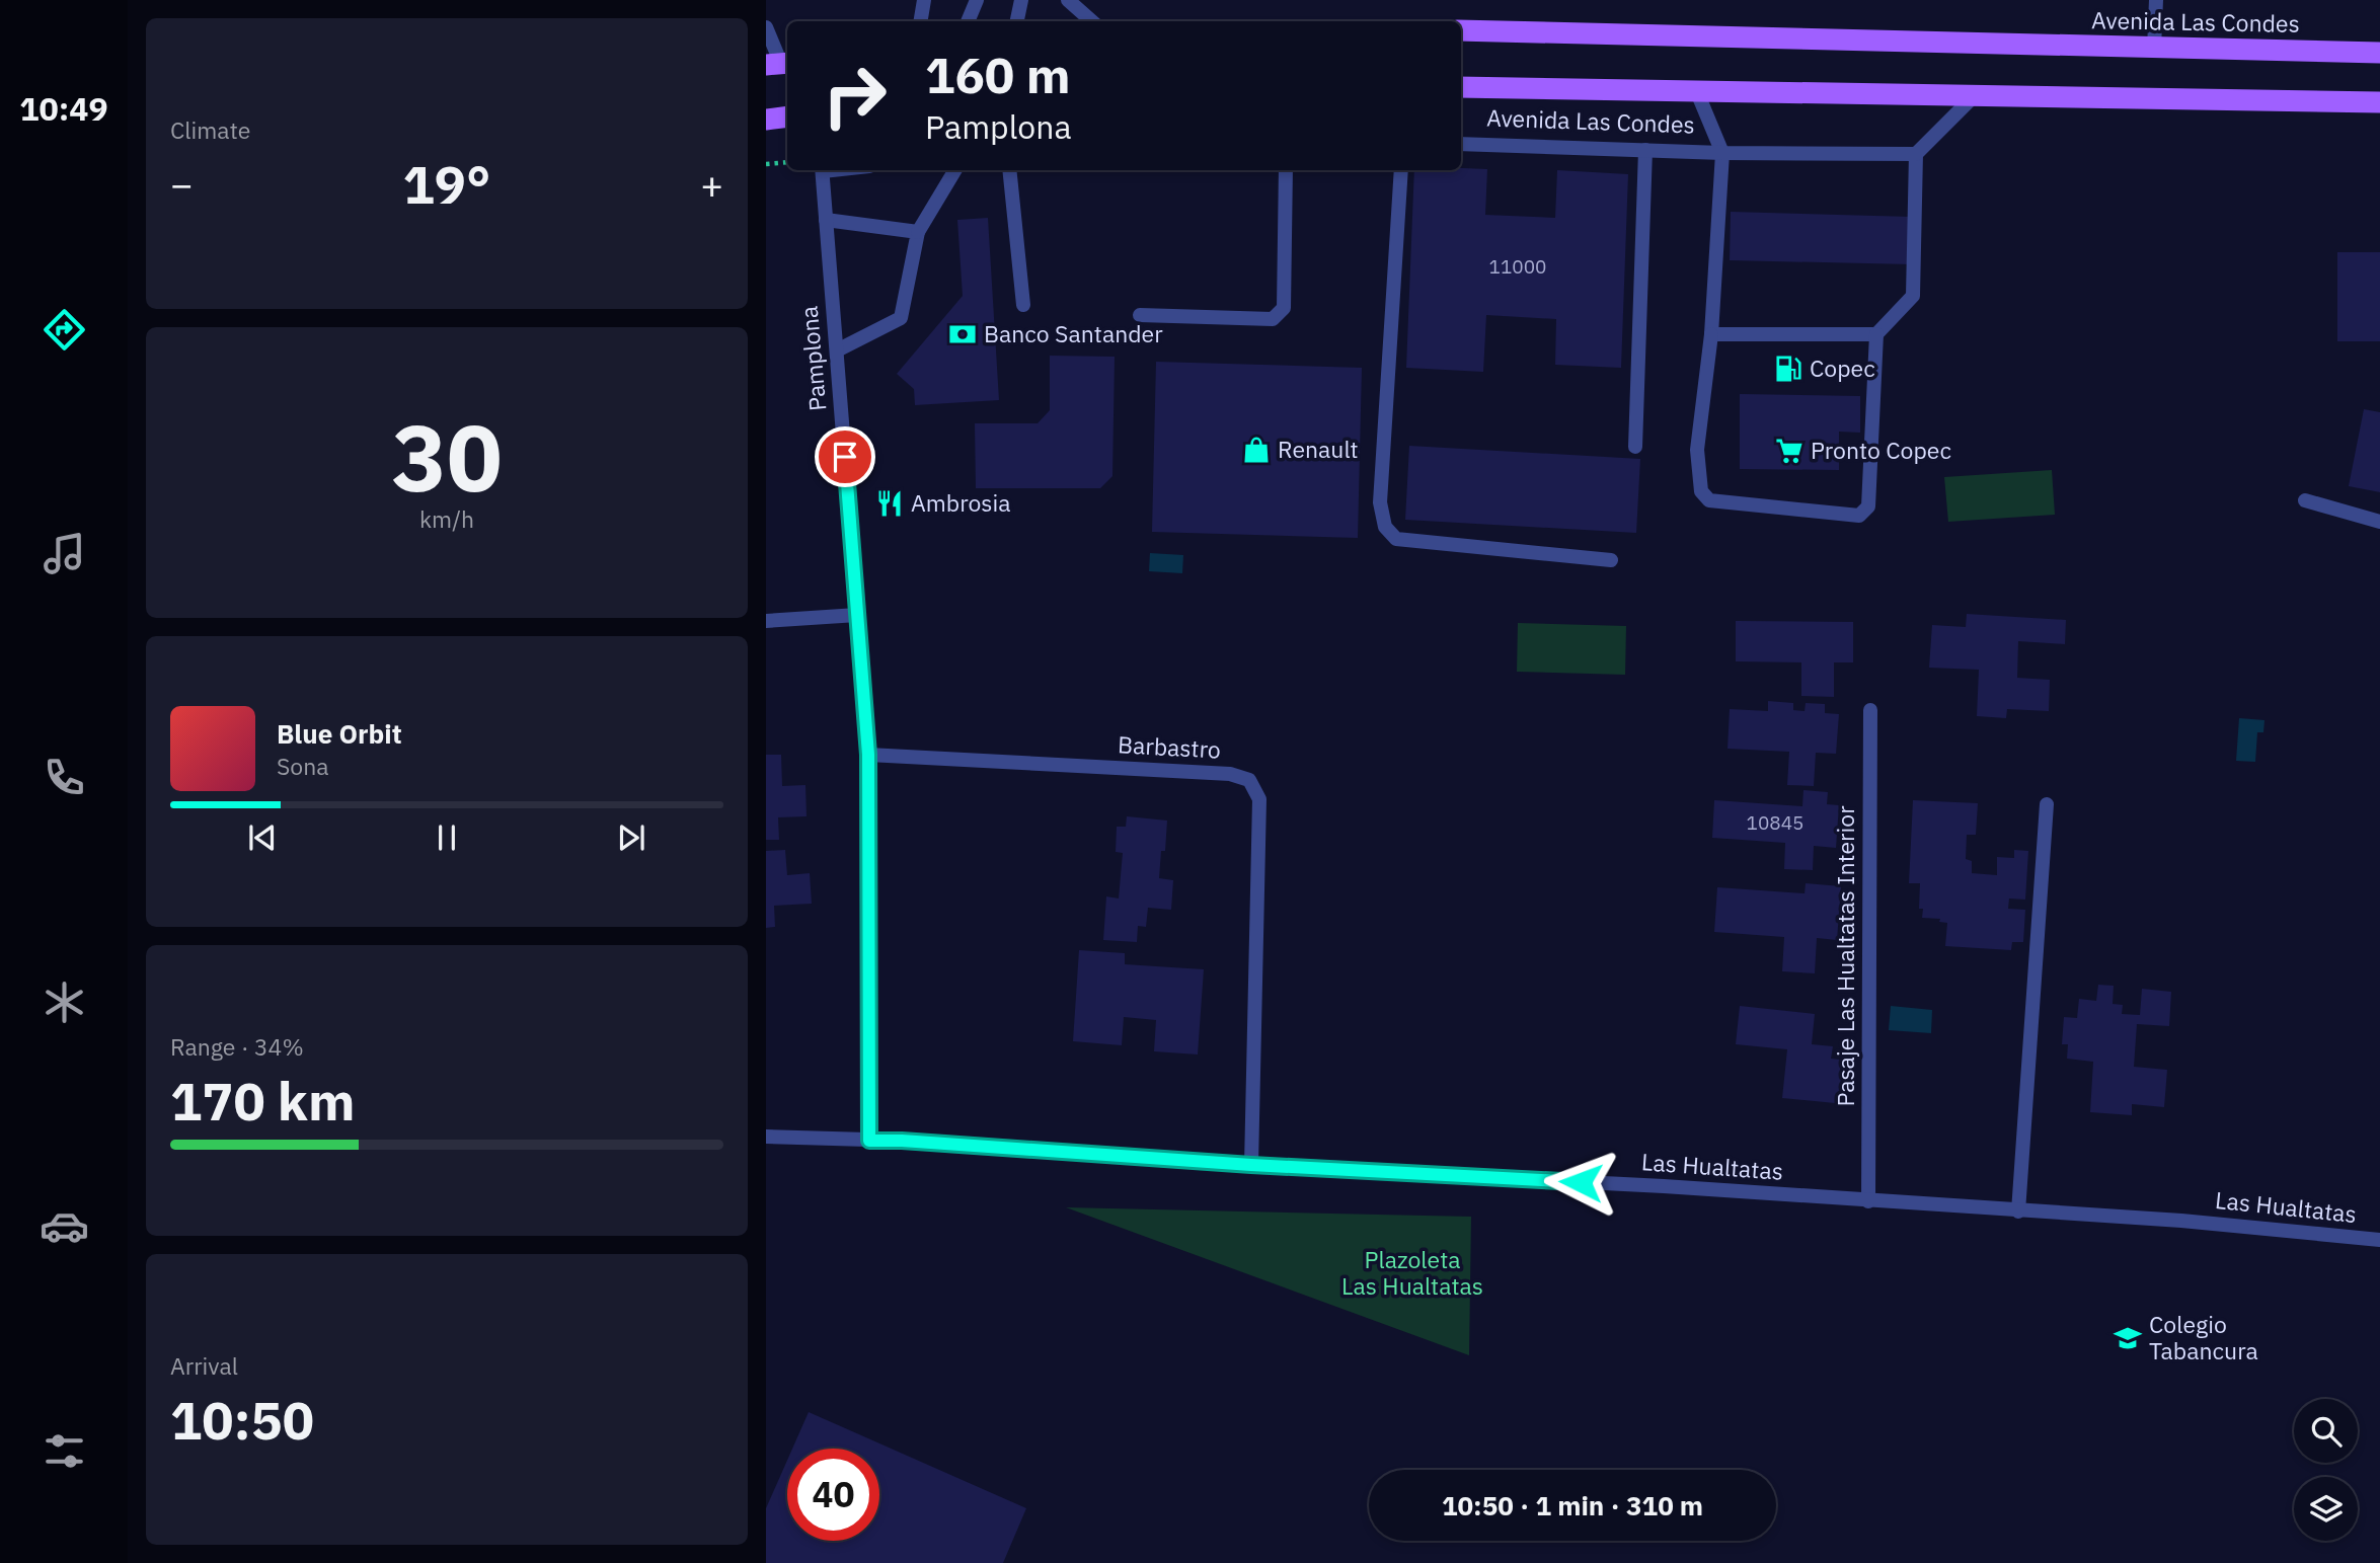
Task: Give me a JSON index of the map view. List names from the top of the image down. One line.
{"streets":{"main road":["Avenida Las Condes"],"street":["Pamplona","Barbastro","Pasaje Las Hualtatas Interior","Las Hualtatas"]},"crossings":[["Pamplona","Barbastro"],["Pamplona","Las Hualtatas"],["Barbastro","Las Hualtatas"],["Pasaje Las Hualtatas Interior","Las Hualtatas"]],"parks":["Plazoleta Las Hualtatas"],"places":{"bank":["Banco Santander"],"fuel station":["Copec"],"shop":["Renault"],"supermarket":["Pronto Copec"],"restaurant":["Ambrosia"],"school or university":["Colegio Tabancura"]},"house_numbers":["11000","10845"],"page":{"tabs":"10:49","tile":["Climate",["30","km/h"],["Range · 34%","170 km"],["Arrival","10:50"]],"turn":["160 m","Pamplona"],"heat":["−","19°","+"],"song":["Blue Orbit","Sona"],"limit":"40","trip":"10:50 · 1 min · 310 m"}}
